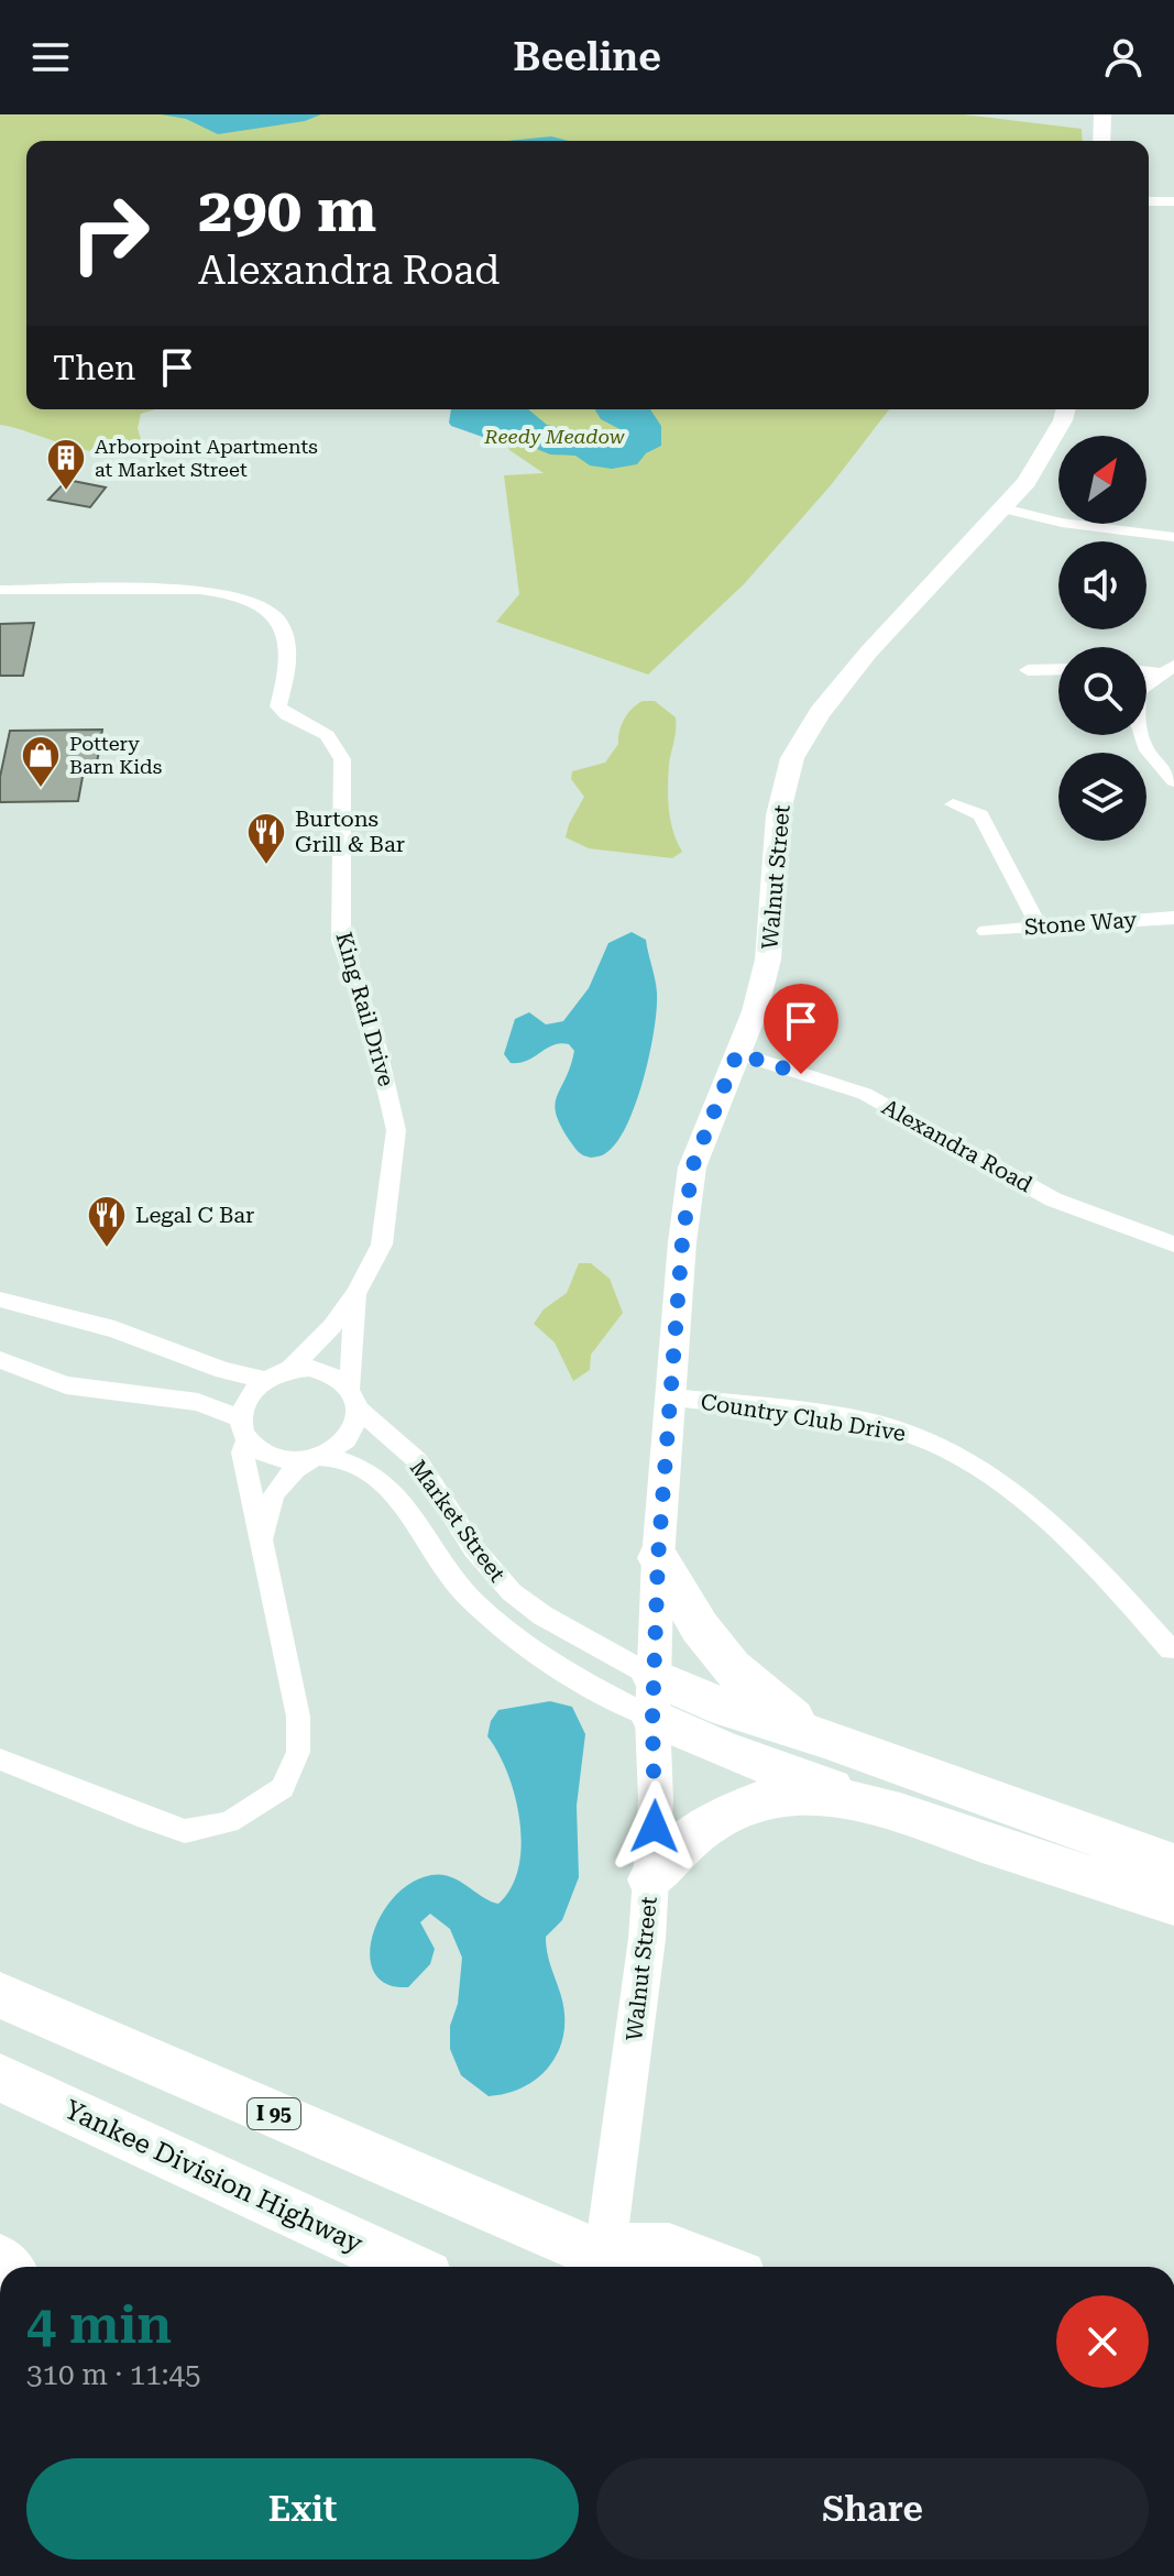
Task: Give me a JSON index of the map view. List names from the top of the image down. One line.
{"streets":{"highway":["I 95","Yankee Division Highway"],"main road":["Walnut Street"],"street":["Stone Way","King Rail Drive","Alexandra Road","Country Club Drive","Market Street"]},"crossings":[["Walnut Street","Alexandra Road"],["Walnut Street","Country Club Drive"],["Walnut Street","Market Street"],["Walnut Street","I 95"],["King Rail Drive","Market Street"]],"parks":["Reedy Meadow"],"places":{"building":["Arborpoint Apartments at Market Street"],"shop":["Pottery Barn Kids"],"restaurant":["Burtons Grill & Bar","Legal C Bar"]},"north":"top right","page":{"header":"Beeline","turn":["290 m","Alexandra Road"],"then":"Then","heading":["4 min","310 m · 11:45"],"buttons":["Exit","Share"]}}
